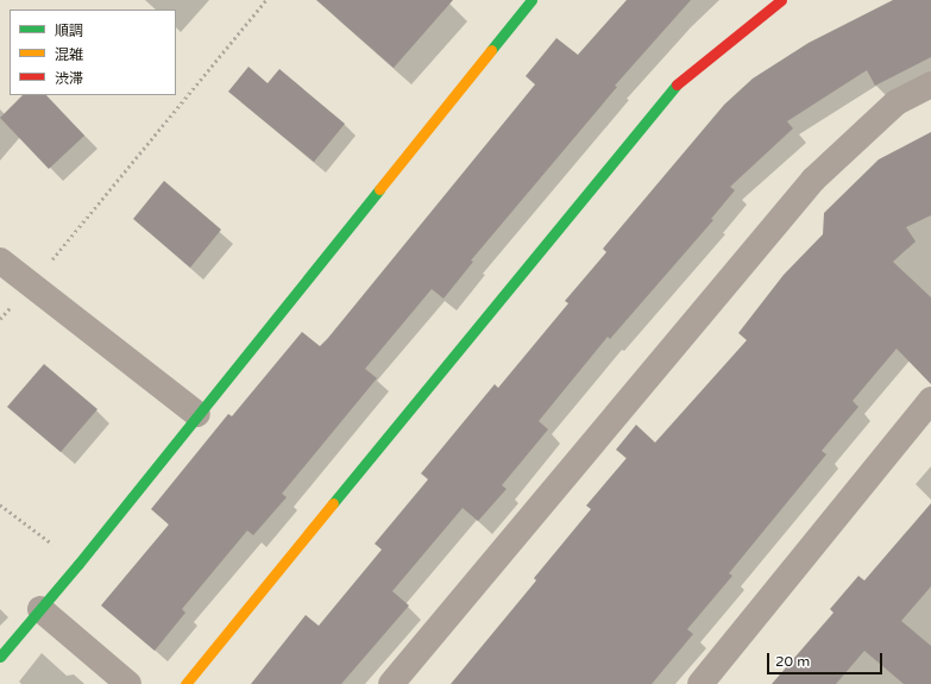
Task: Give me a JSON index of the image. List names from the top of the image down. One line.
{"legend":["順調","混雑","渋滞"],"scale_bar":"20 m"}
